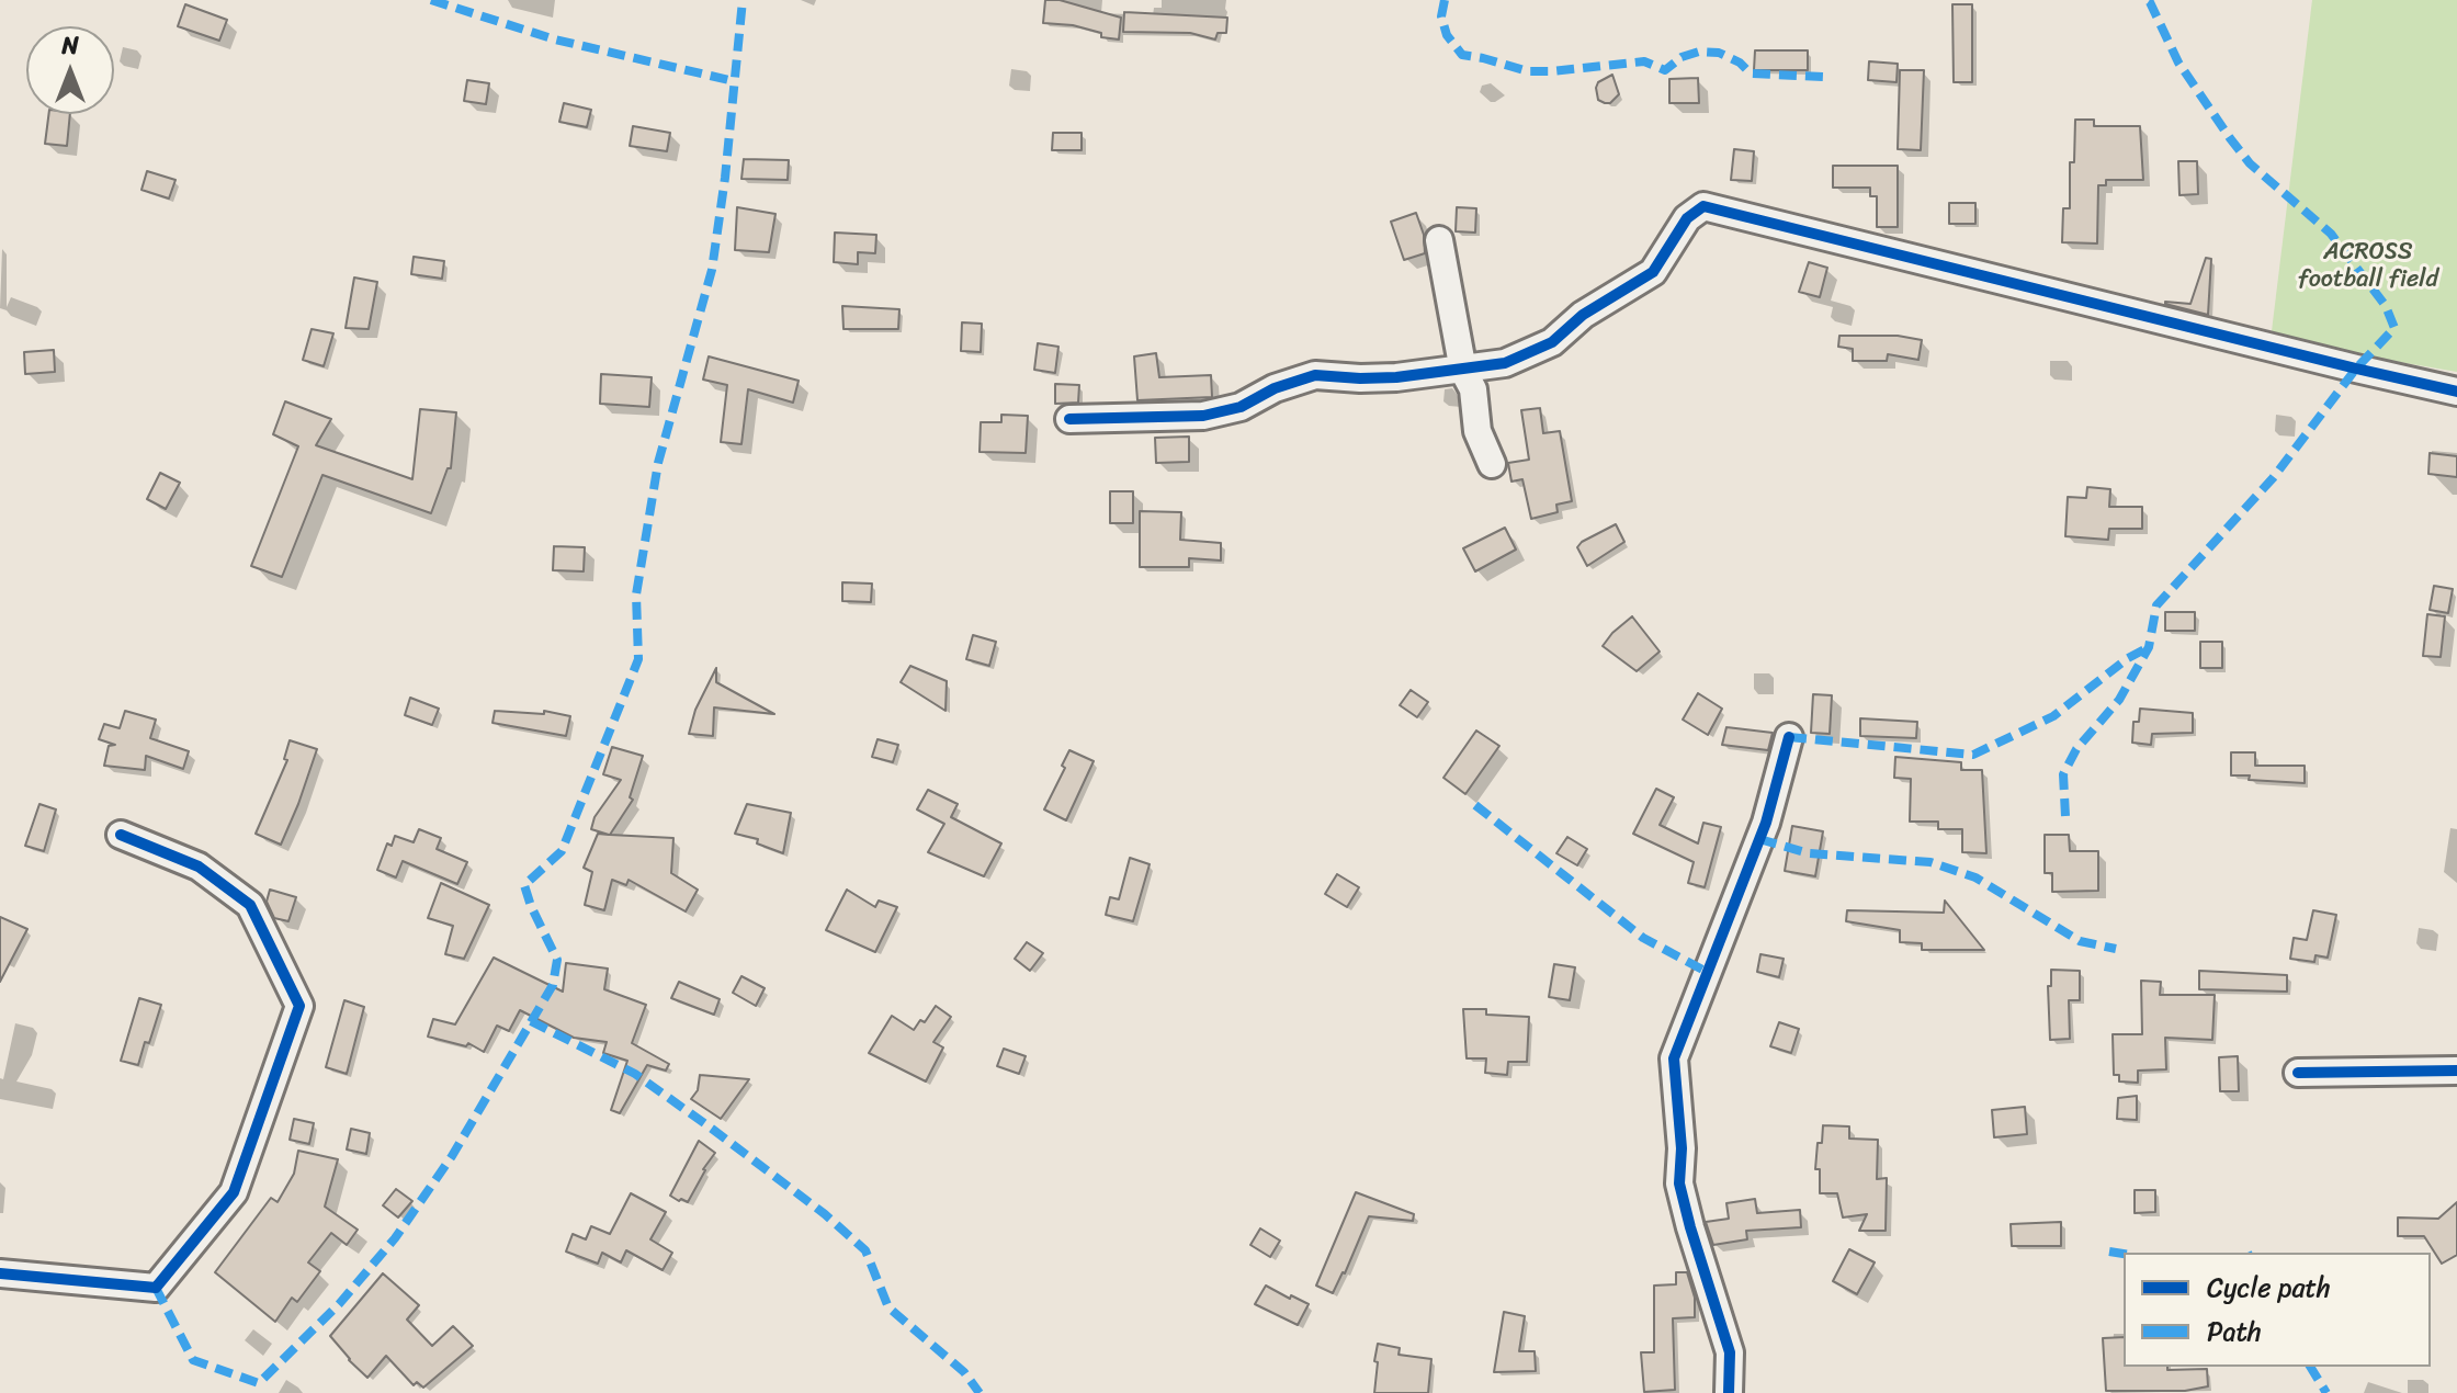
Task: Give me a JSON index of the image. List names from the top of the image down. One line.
{"parks":["ACROSS football field"],"legend":["Cycle path","Path"],"north":"top"}
